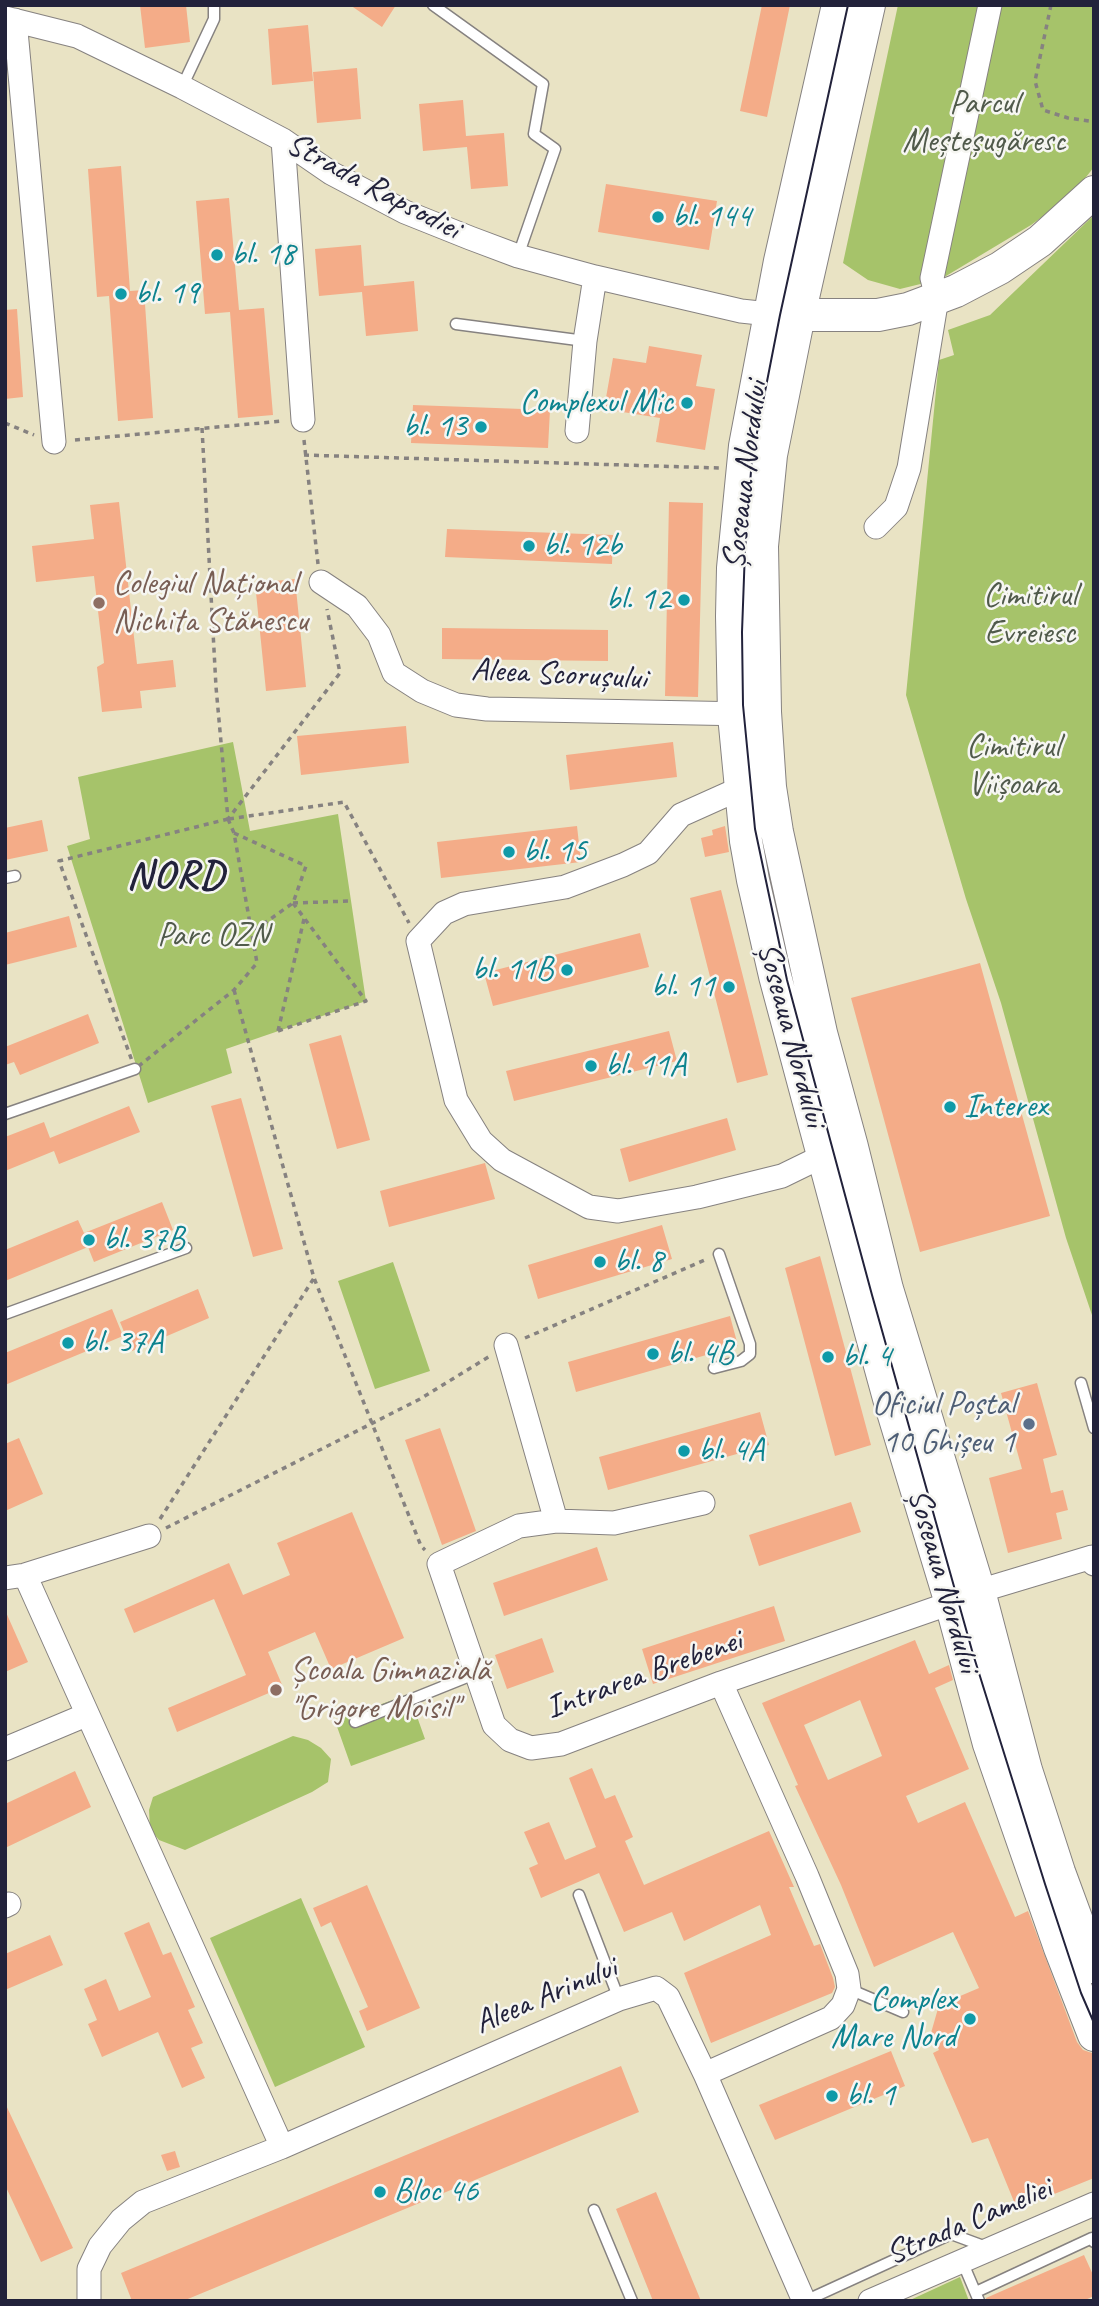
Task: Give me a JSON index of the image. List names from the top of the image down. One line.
{"streets":{"main road":["Șoseaua Nordului"],"street":["Strada Rapsodiei","Aleea Scorușului","Intrarea Brebenei","Aleea Arinului","Strada Cameliei"]},"crossings":[["Strada Rapsodiei","Șoseaua Nordului"],["Șoseaua Nordului","Aleea Scorușului"],["Șoseaua Nordului","Intrarea Brebenei"]],"districts":["NORD"],"parks":["Parcul Meșteșugăresc","Cimitirul Evreiesc","Cimitirul Viișoara","Parc OZN"],"places":["bl. 144","bl. 18","bl. 19","Complexul Mic","bl. 13","bl. 12b","bl. 12","Colegiul Național Nichita Stănescu","bl. 15","bl. 11B","bl. 11","bl. 11A","Interex","bl. 37B","bl. 8","bl. 37A","bl. 4B","bl. 4","Oficiul Poștal 10 Ghișeu 1","bl. 4A","Școala Gimnazială \"Grigore Moisil\"","Complex Mare Nord","bl. 1","Bloc 46"]}
